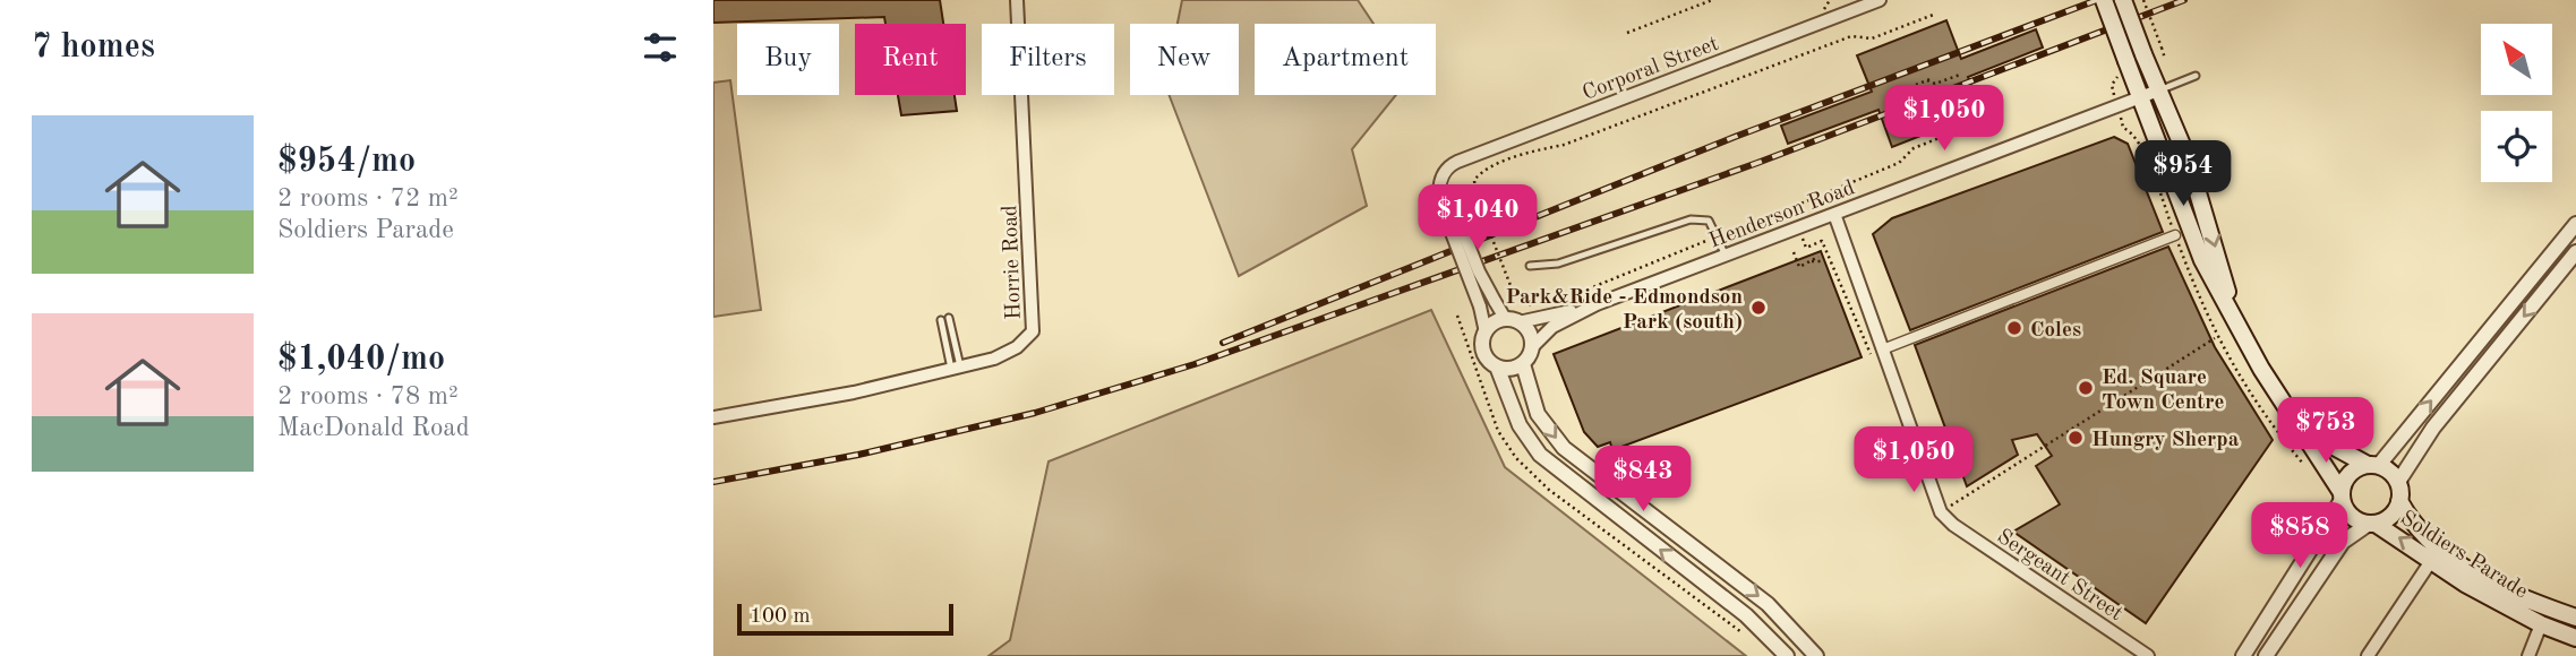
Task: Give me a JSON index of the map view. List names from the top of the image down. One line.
{"streets":{"main road":["Soldiers Parade"],"street":["Corporal Street","Henderson Road","Horrie Road","Sergeant Street"]},"places":["Park&Ride - Edmondson Park (south)","Coles","Ed. Square Town Centre","Hungry Sherpa"],"scale_bar":"100 m","north":"top left","page":{"heading":"7 homes","chip":["Buy","Rent","Filters","New","Apartment"],"price":["$1,050","$954","$1,040","$753","$1,050","$843","$858"],"list":[{"name":"$954/mo","note":"2 rooms · 72 m² · Soldiers Parade"},{"name":"$1,040/mo","note":"2 rooms · 78 m² · MacDonald Road"}],"scale":"100 m"}}
